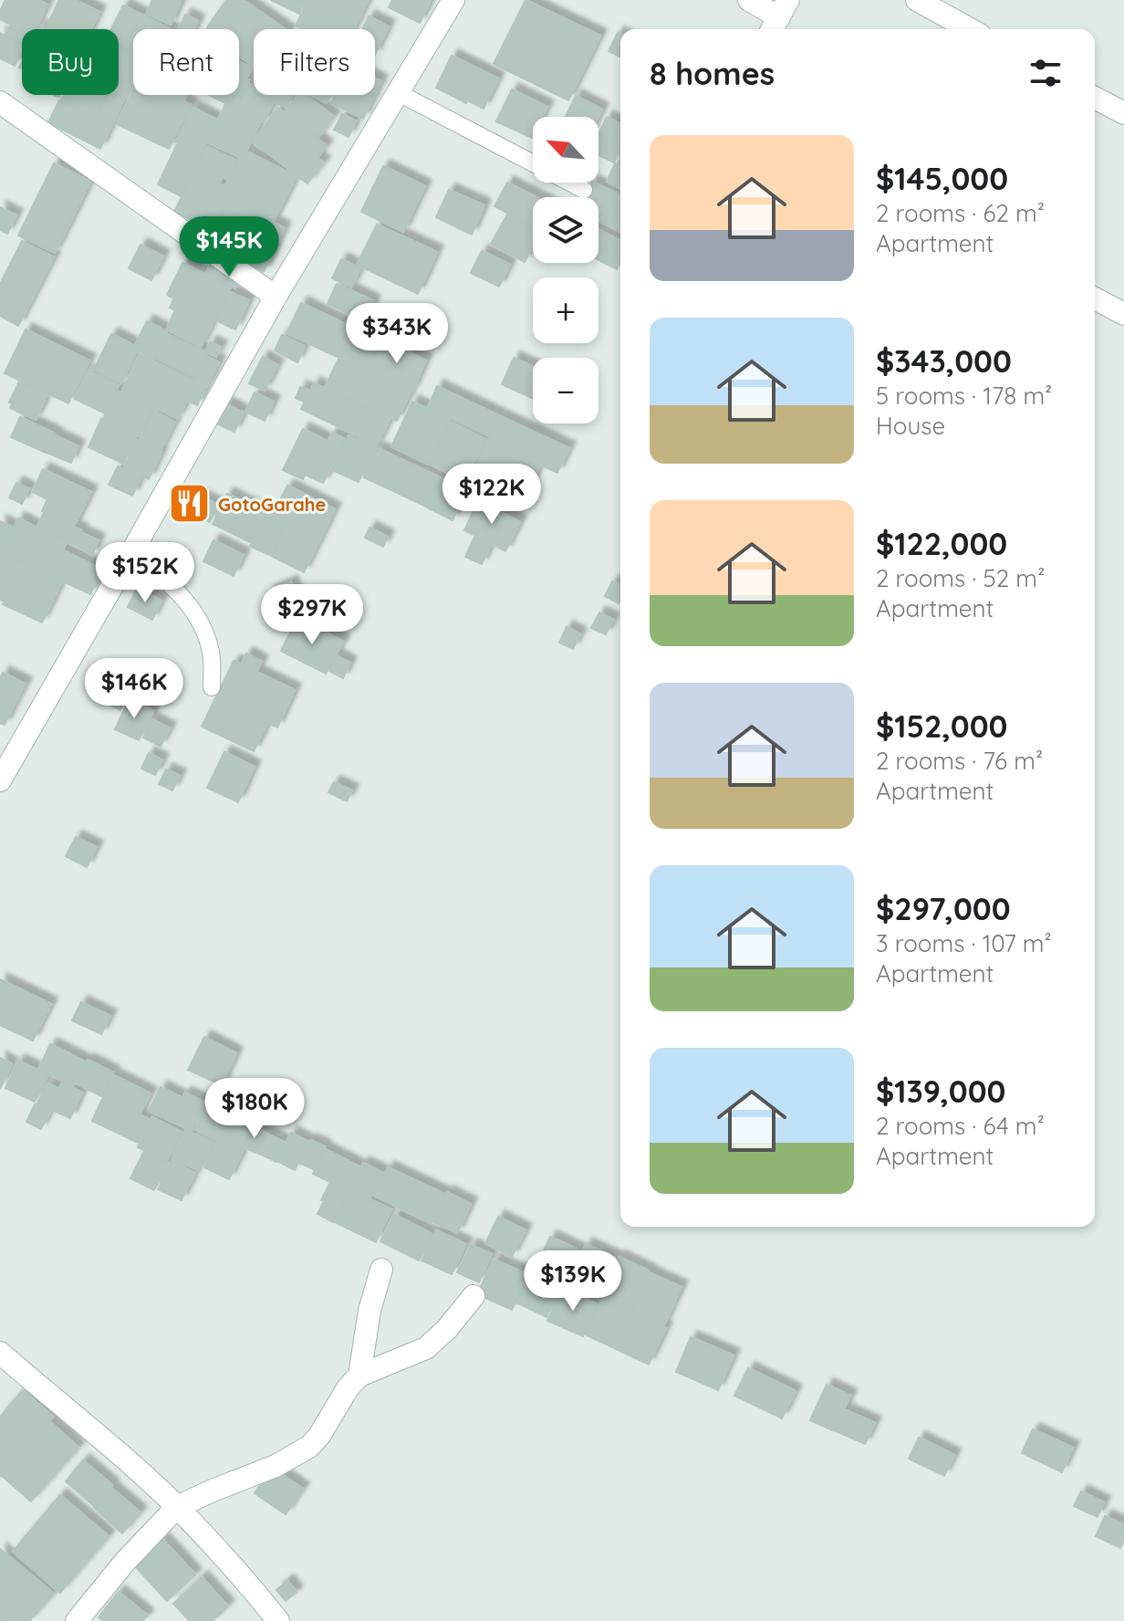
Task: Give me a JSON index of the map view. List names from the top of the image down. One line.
{"places":{"restaurant":["GotoGarahe"]},"north":"top left","page":{"chip":["Buy","Rent","Filters"],"heading":"8 homes","map_buttons":["+","−"],"list":[{"name":"$145,000","note":"2 rooms · 62 m² · Apartment"},{"name":"$343,000","note":"5 rooms · 178 m² · House"},{"name":"$122,000","note":"2 rooms · 52 m² · Apartment"},{"name":"$152,000","note":"2 rooms · 76 m² · Apartment"},{"name":"$297,000","note":"3 rooms · 107 m² · Apartment"},{"name":"$139,000","note":"2 rooms · 64 m² · Apartment"}],"price":["$145K","$343K","$122K","$152K","$297K","$146K","$180K","$139K"]}}
